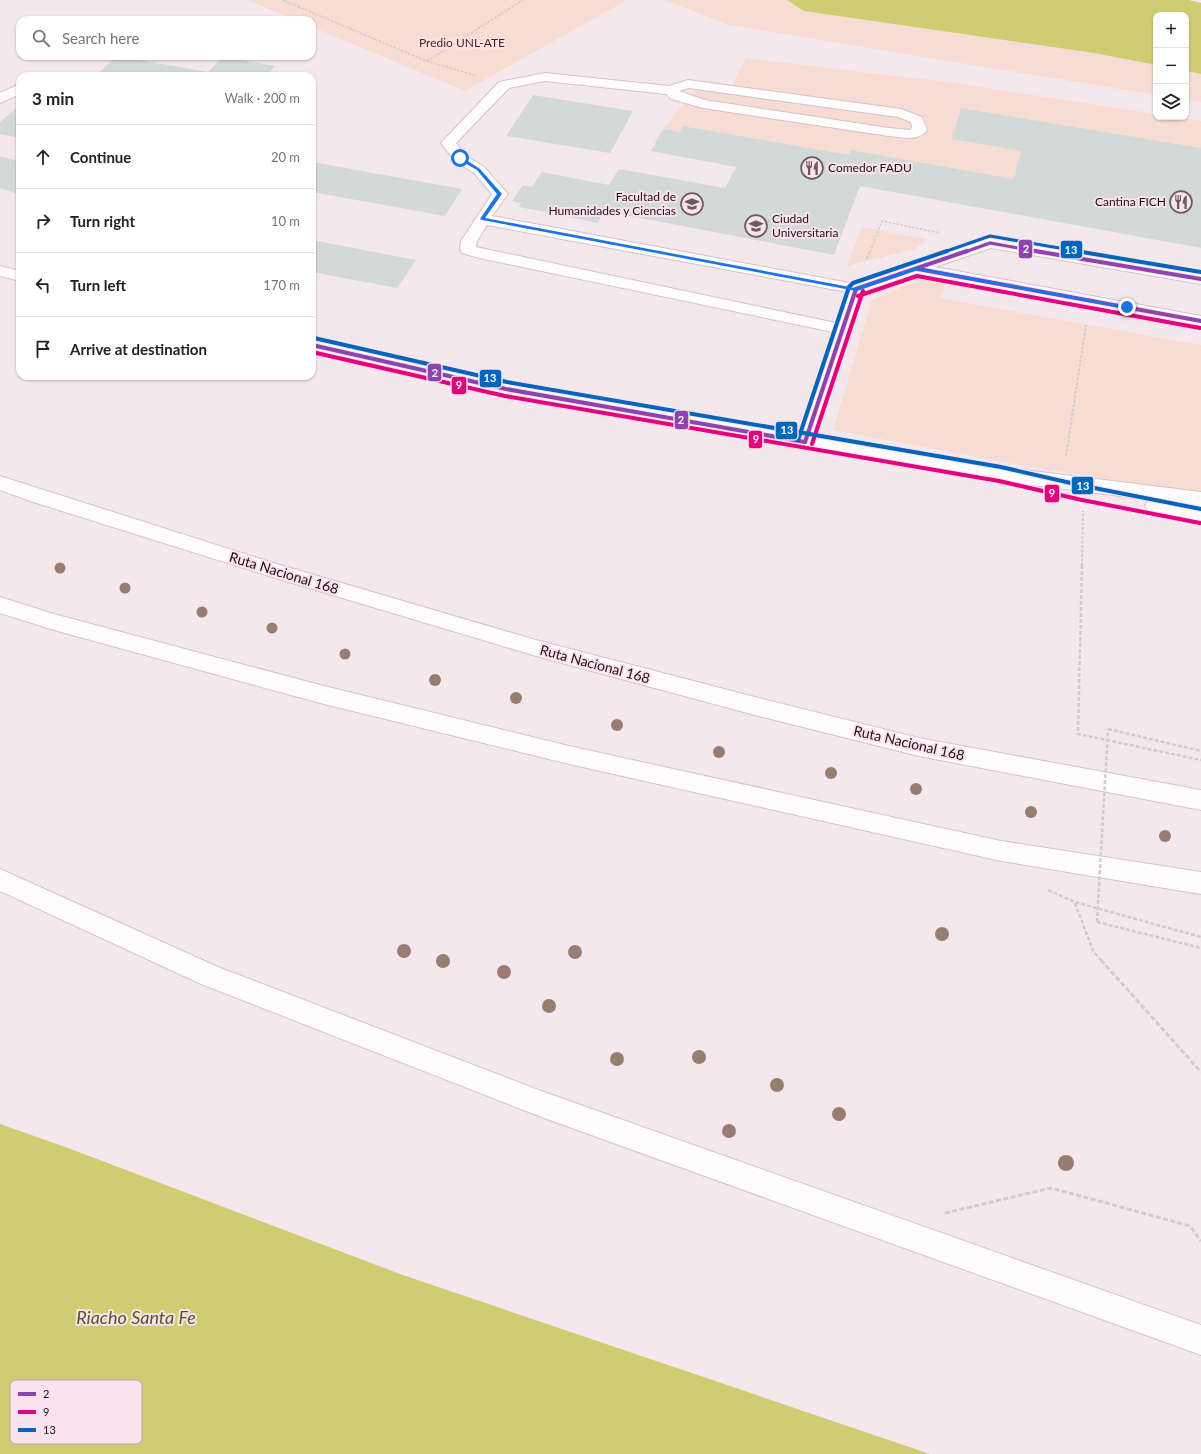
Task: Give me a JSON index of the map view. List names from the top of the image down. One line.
{"streets":{"main road":["Ruta Nacional 168"]},"water":["Riacho Santa Fe"],"parks":["Predio UNL-ATE"],"places":{"restaurant":["Comedor FADU","Cantina FICH"],"school or university":["Facultad de Humanidades y Ciencias","Ciudad Universitaria"]},"lines":["transit line 13","transit line 2","transit line 9"],"legend":["2","9","13"],"page":{"map_buttons":["+","−"],"search":"Search here","heading":["3 min","Walk · 200 m"],"list":[["Continue","20 m"],["Turn right","10 m"],["Turn left","170 m"],"Arrive at destination"]}}
